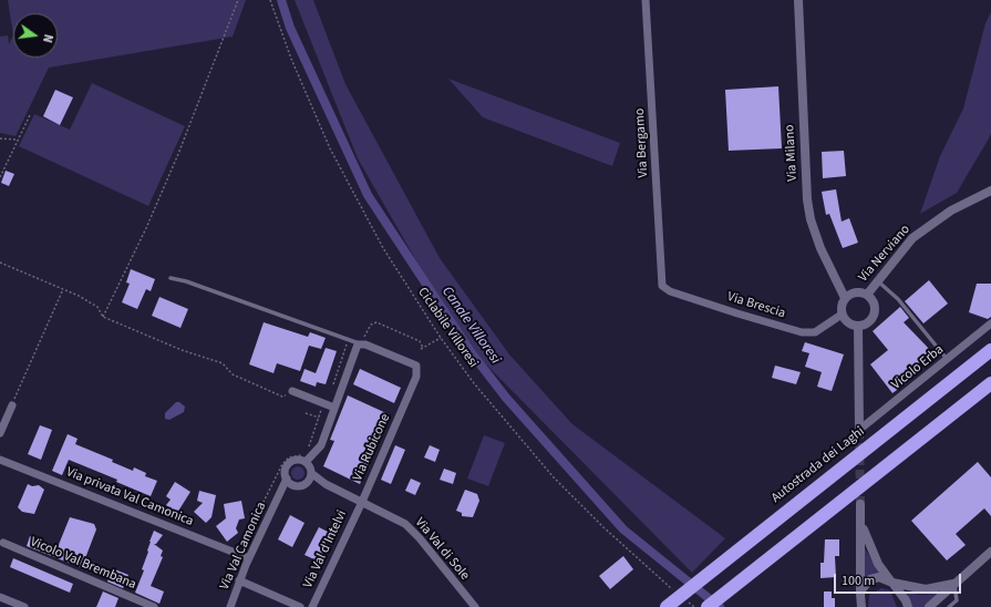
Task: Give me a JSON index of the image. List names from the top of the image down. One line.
{"streets":{"highway":["Autostrada dei Laghi"],"street":["Via Bergamo","Via Milano","Via Nerviano","Via Brescia","Vicolo Erba","Via Rubicone","Via privata Val Camonica","Via Val Camonica","Via Val d'Intelvi","Via Val di Sole","Vicolo Val Brembana"],"path":["Ciclabile Villoresi"]},"crossings":[["Via Bergamo","Via Brescia"],["Via Milano","Via Nerviano"],["Via Milano","Via Brescia"],["Via Nerviano","Via Brescia"],["Via Rubicone","Via Val Camonica"],["Via Rubicone","Via Val d'Intelvi"],["Via Rubicone","Via Val di Sole"],["Via privata Val Camonica","Via Val Camonica"],["Via Val d'Intelvi","Via Val di Sole"]],"water":["Canale Villoresi"],"scale_bar":"100 m","north":"right"}
